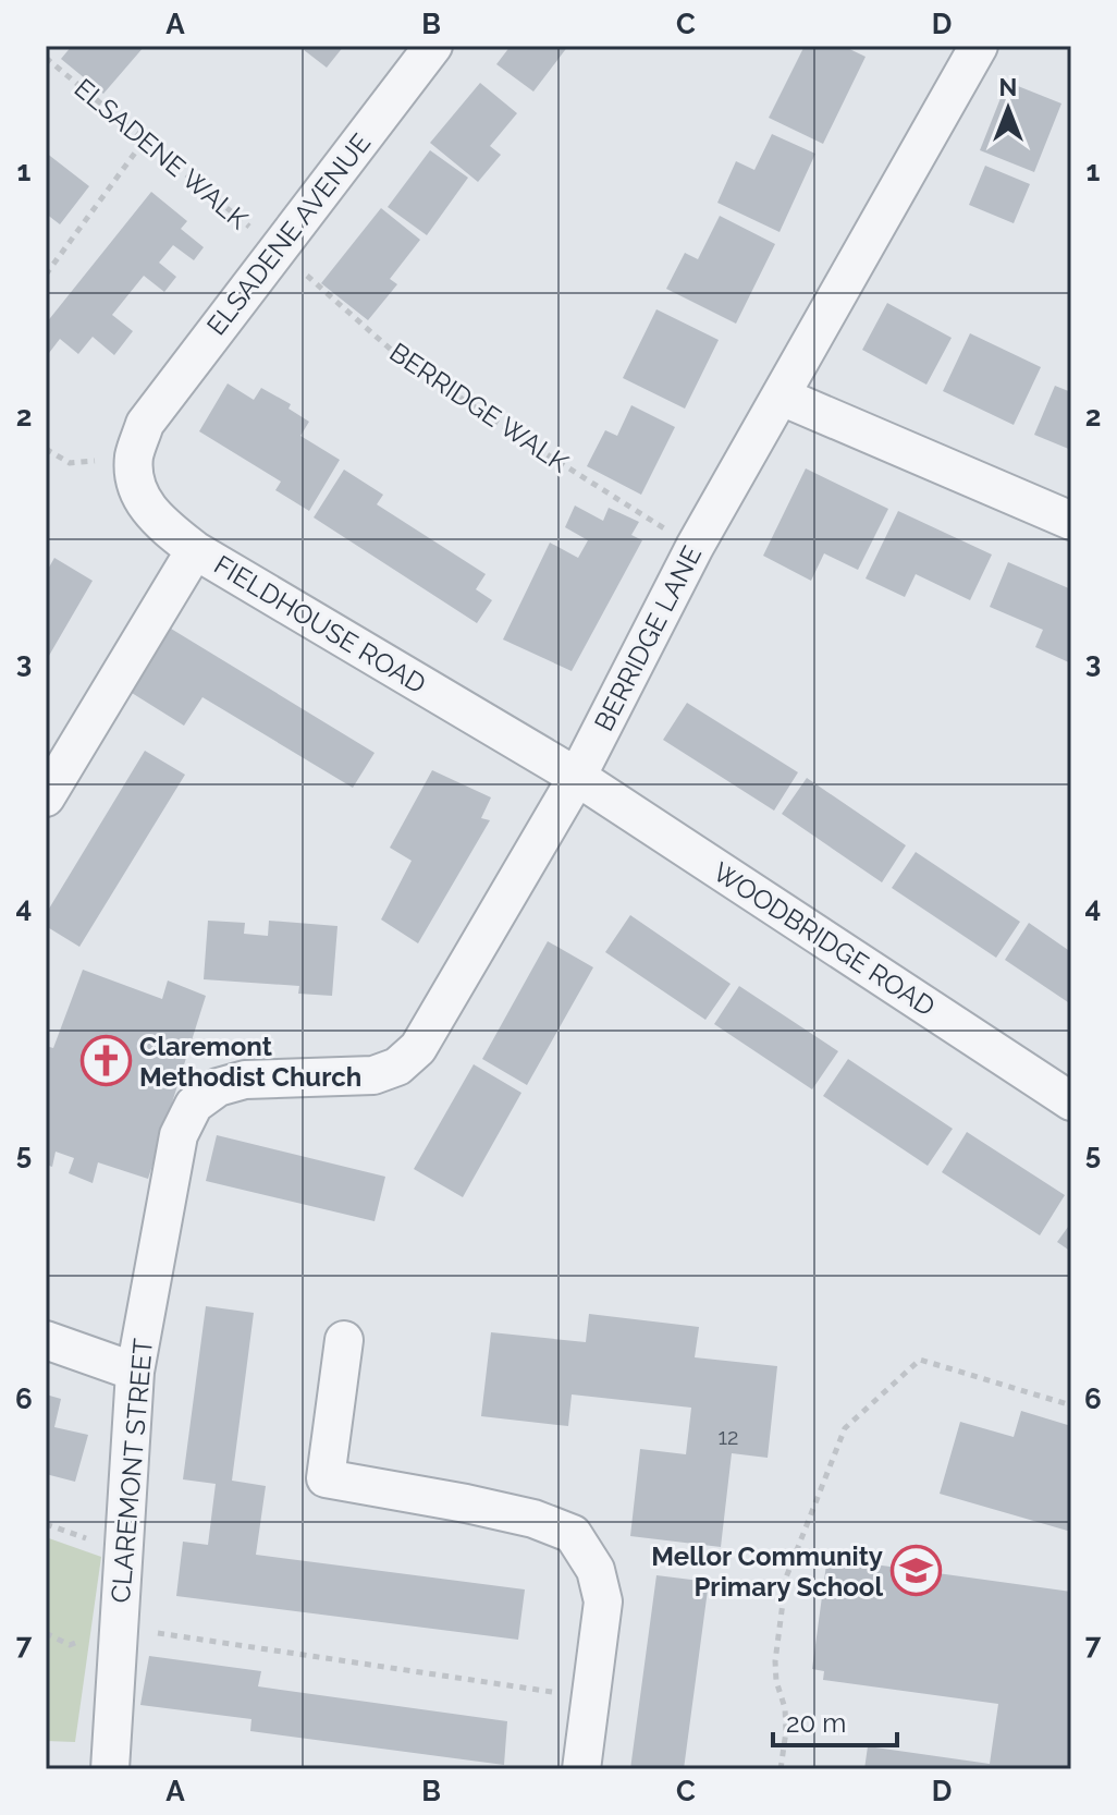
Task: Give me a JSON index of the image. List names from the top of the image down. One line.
{"streets":{"street":["ELSADENE AVENUE","FIELDHOUSE ROAD","BERRIDGE LANE","WOODBRIDGE ROAD","CLAREMONT STREET"],"path":["ELSADENE WALK","BERRIDGE WALK"]},"crossings":[["ELSADENE WALK","ELSADENE AVENUE"],["ELSADENE WALK","BERRIDGE WALK"],["ELSADENE AVENUE","BERRIDGE WALK"],["ELSADENE AVENUE","FIELDHOUSE ROAD"],["BERRIDGE WALK","BERRIDGE LANE"],["FIELDHOUSE ROAD","BERRIDGE LANE"],["FIELDHOUSE ROAD","WOODBRIDGE ROAD"],["BERRIDGE LANE","WOODBRIDGE ROAD"],["BERRIDGE LANE","CLAREMONT STREET"]],"places":{"church":["Claremont Methodist Church"],"school or university":["Mellor Community Primary School"]},"house_numbers":["12"],"scale_bar":"20 m","north":"top","grid":{"columns":["A","B","C","D"],"rows":["1","2","3","4","5","6","7"]}}
